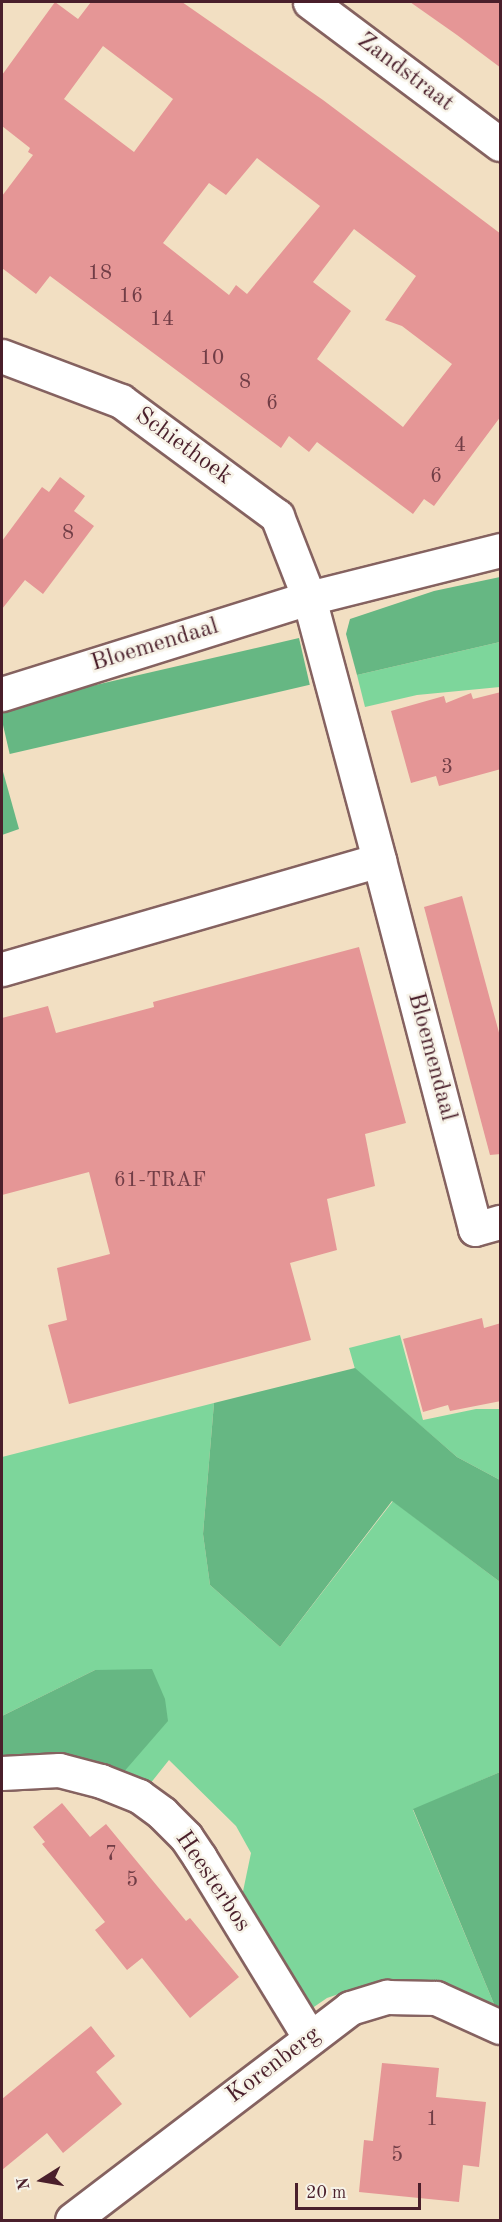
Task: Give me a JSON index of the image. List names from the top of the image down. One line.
{"streets":{"street":["Zandstraat","Schiethoek","Bloemendaal","Heesterbos","Korenberg"]},"crossings":[["Schiethoek","Bloemendaal"],["Heesterbos","Korenberg"]],"house_numbers":["18","16","14","10","8","6","4","6","8","3","61-TRAF","7","5","1","5"],"scale_bar":"20 m","north":"left"}
